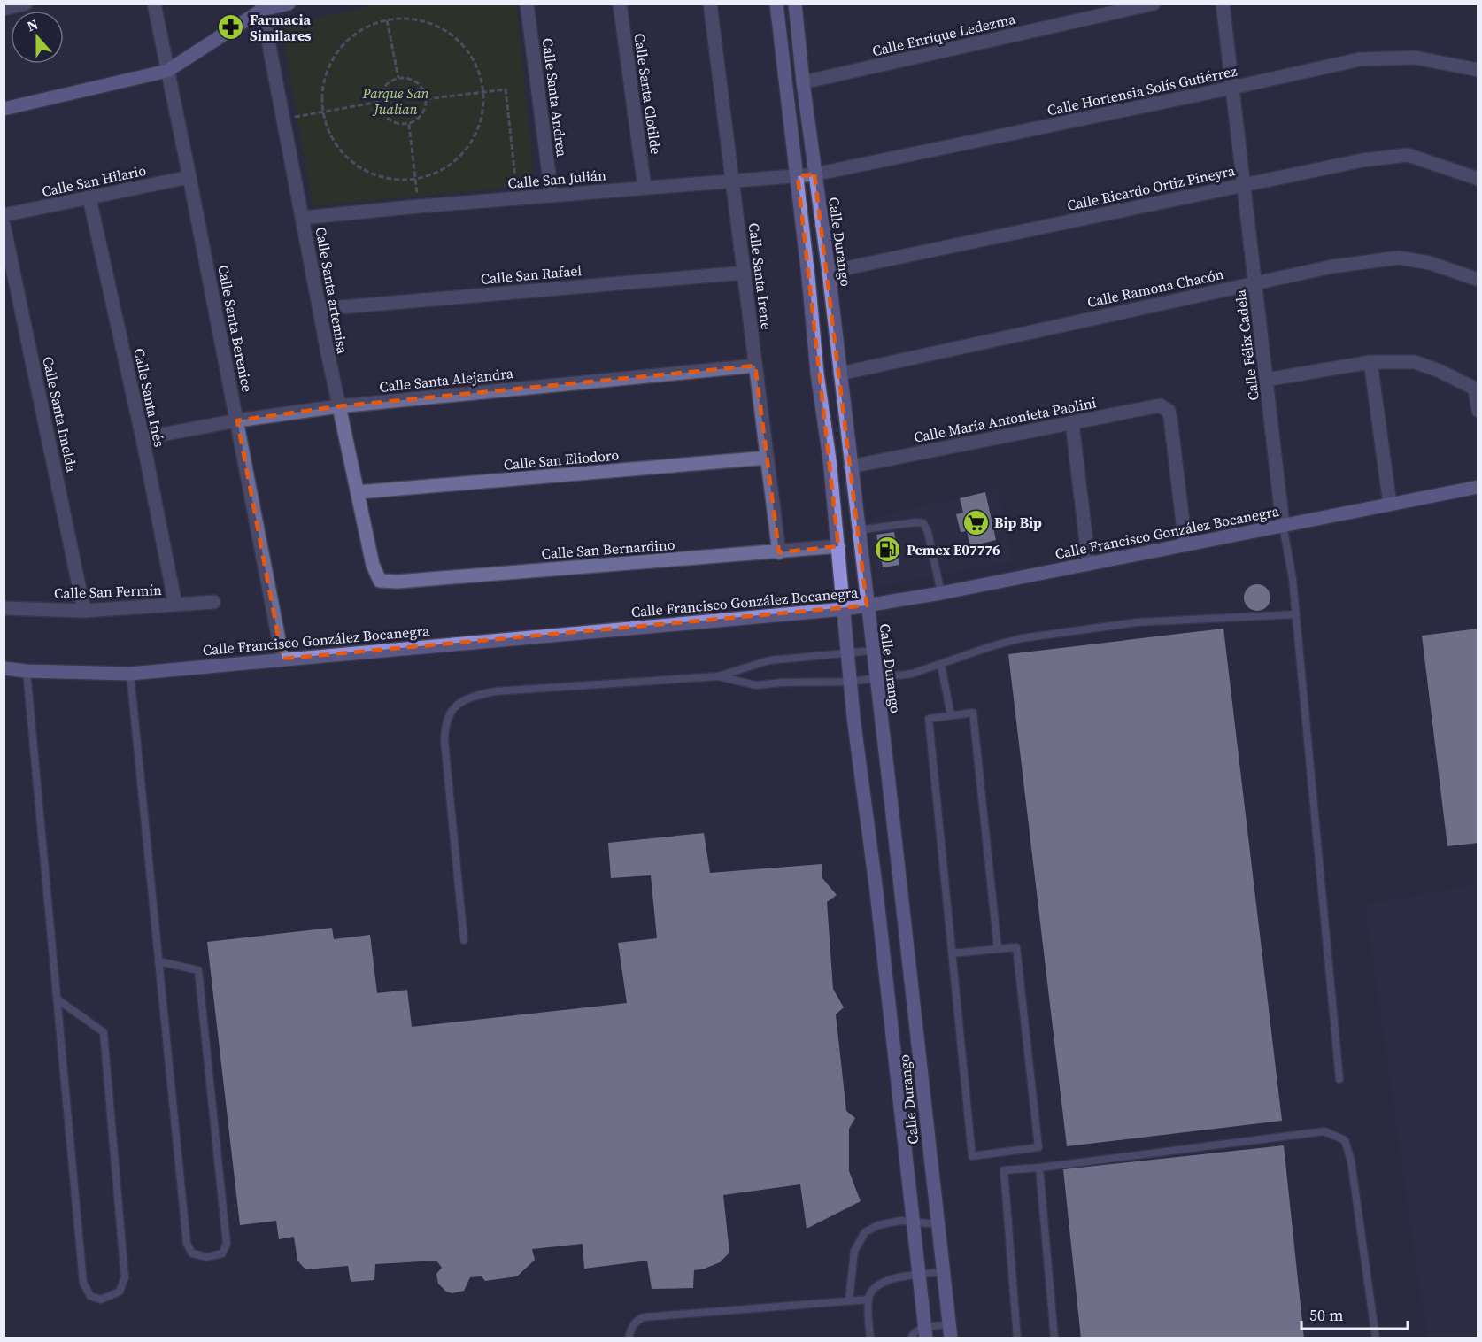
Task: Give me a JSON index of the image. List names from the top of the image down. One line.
{"streets":{"main road":["Calle Durango","Calle Francisco González Bocanegra"],"street":["Calle Enrique Ledezma","Calle Hortensia Solís Gutiérrez","Calle Santa Clotilde","Calle Santa Andrea","Calle San Julián","Calle San Hilario","Calle Ricardo Ortiz Pineyra","Calle San Rafael","Calle Santa Irene","Calle Ramona Chacón","Calle Santa artemisa","Calle Santa Berenice","Calle Félix Cadela","Calle Santa Alejandra","Calle Santa Inés","Calle Santa Imelda","Calle María Antonieta Paolini","Calle San Eliodoro","Calle San Bernardino","Calle San Fermín"]},"crossings":[["Calle Enrique Ledezma","Calle Durango"],["Calle Hortensia Solís Gutiérrez","Calle San Julián"],["Calle Hortensia Solís Gutiérrez","Calle Durango"],["Calle Hortensia Solís Gutiérrez","Calle Félix Cadela"],["Calle Santa Clotilde","Calle San Julián"],["Calle Santa Andrea","Calle San Julián"],["Calle San Julián","Calle Durango"],["Calle San Julián","Calle Santa Irene"],["Calle San Julián","Calle Santa artemisa"],["Calle San Hilario","Calle Santa Berenice"],["Calle San Hilario","Calle Santa Inés"],["Calle Ricardo Ortiz Pineyra","Calle Durango"],["Calle Ricardo Ortiz Pineyra","Calle Félix Cadela"],["Calle Durango","Calle Ramona Chacón"],["Calle Durango","Calle María Antonieta Paolini"],["Calle Durango","Calle Francisco González Bocanegra"],["Calle Durango","Calle San Bernardino"],["Calle San Rafael","Calle Santa Irene"],["Calle San Rafael","Calle Santa artemisa"],["Calle Santa Irene","Calle Santa Alejandra"],["Calle Santa Irene","Calle San Eliodoro"],["Calle Santa Irene","Calle San Bernardino"],["Calle Ramona Chacón","Calle Félix Cadela"],["Calle Santa artemisa","Calle Santa Alejandra"],["Calle Santa artemisa","Calle San Eliodoro"],["Calle Santa artemisa","Calle San Bernardino"],["Calle Santa Berenice","Calle Santa Alejandra"],["Calle Santa Berenice","Calle Francisco González Bocanegra"],["Calle Félix Cadela","Calle Francisco González Bocanegra"],["Calle Santa Alejandra","Calle Santa Inés"],["Calle Santa Inés","Calle San Fermín"],["Calle Santa Imelda","Calle San Fermín"],["Calle María Antonieta Paolini","Calle Francisco González Bocanegra"]],"parks":["Parque San Jualian"],"places":{"pharmacy":["Farmacia Similares"],"supermarket":["Bip Bip"],"fuel station":["Pemex E07776"]},"scale_bar":"50 m","north":"top"}
